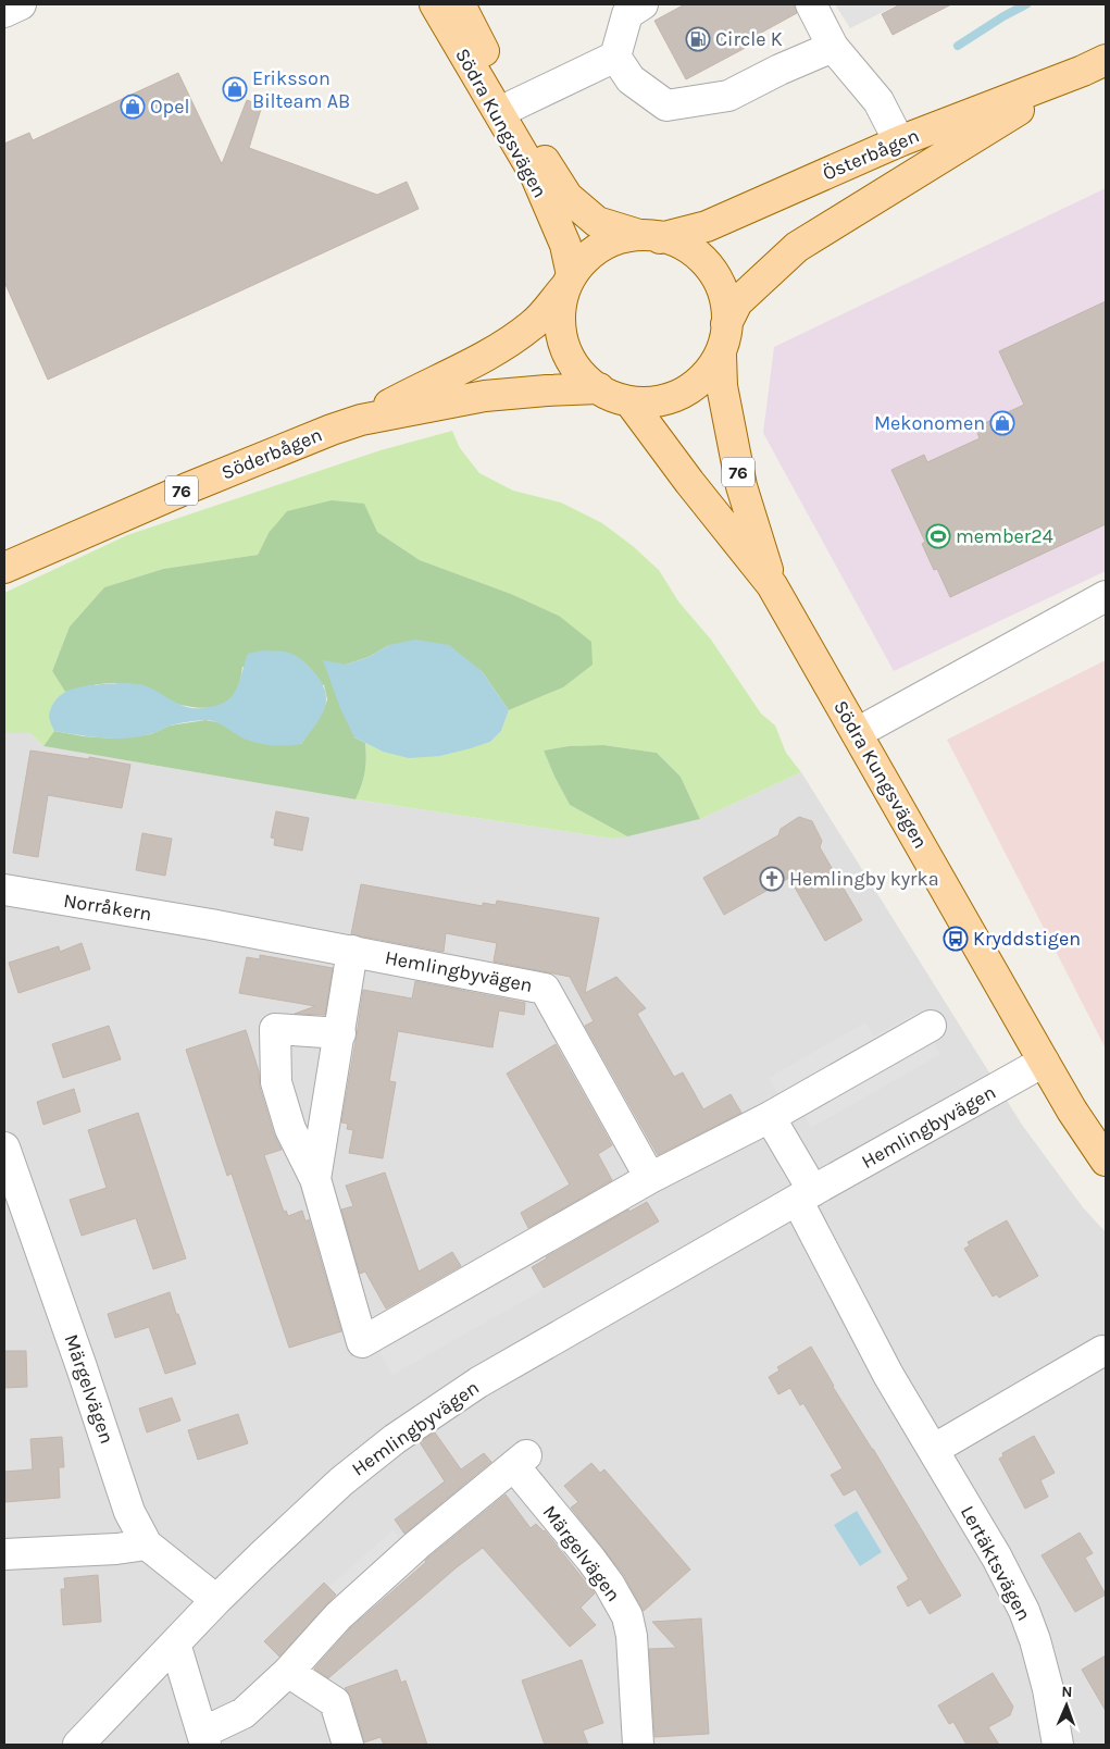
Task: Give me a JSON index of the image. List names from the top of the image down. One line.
{"streets":{"main road":["Södra Kungsvägen","Österbågen","Söderbågen","76"],"street":["Norråkern","Hemlingbyvägen","Märgelvägen","Lertäktsvägen"]},"crossings":[["Södra Kungsvägen","Österbågen"],["Södra Kungsvägen","Söderbågen"],["Södra Kungsvägen","Hemlingbyvägen"],["Österbågen","Söderbågen"],["Norråkern","Hemlingbyvägen"],["Hemlingbyvägen","Märgelvägen"],["Hemlingbyvägen","Lertäktsvägen"]],"places":{"fuel station":["Circle K"],"shop":["Eriksson Bilteam AB","Opel","Mekonomen"],"sports":["member24"],"church":["Hemlingby kyrka"],"bus stop":["Kryddstigen"]},"north":"top"}
